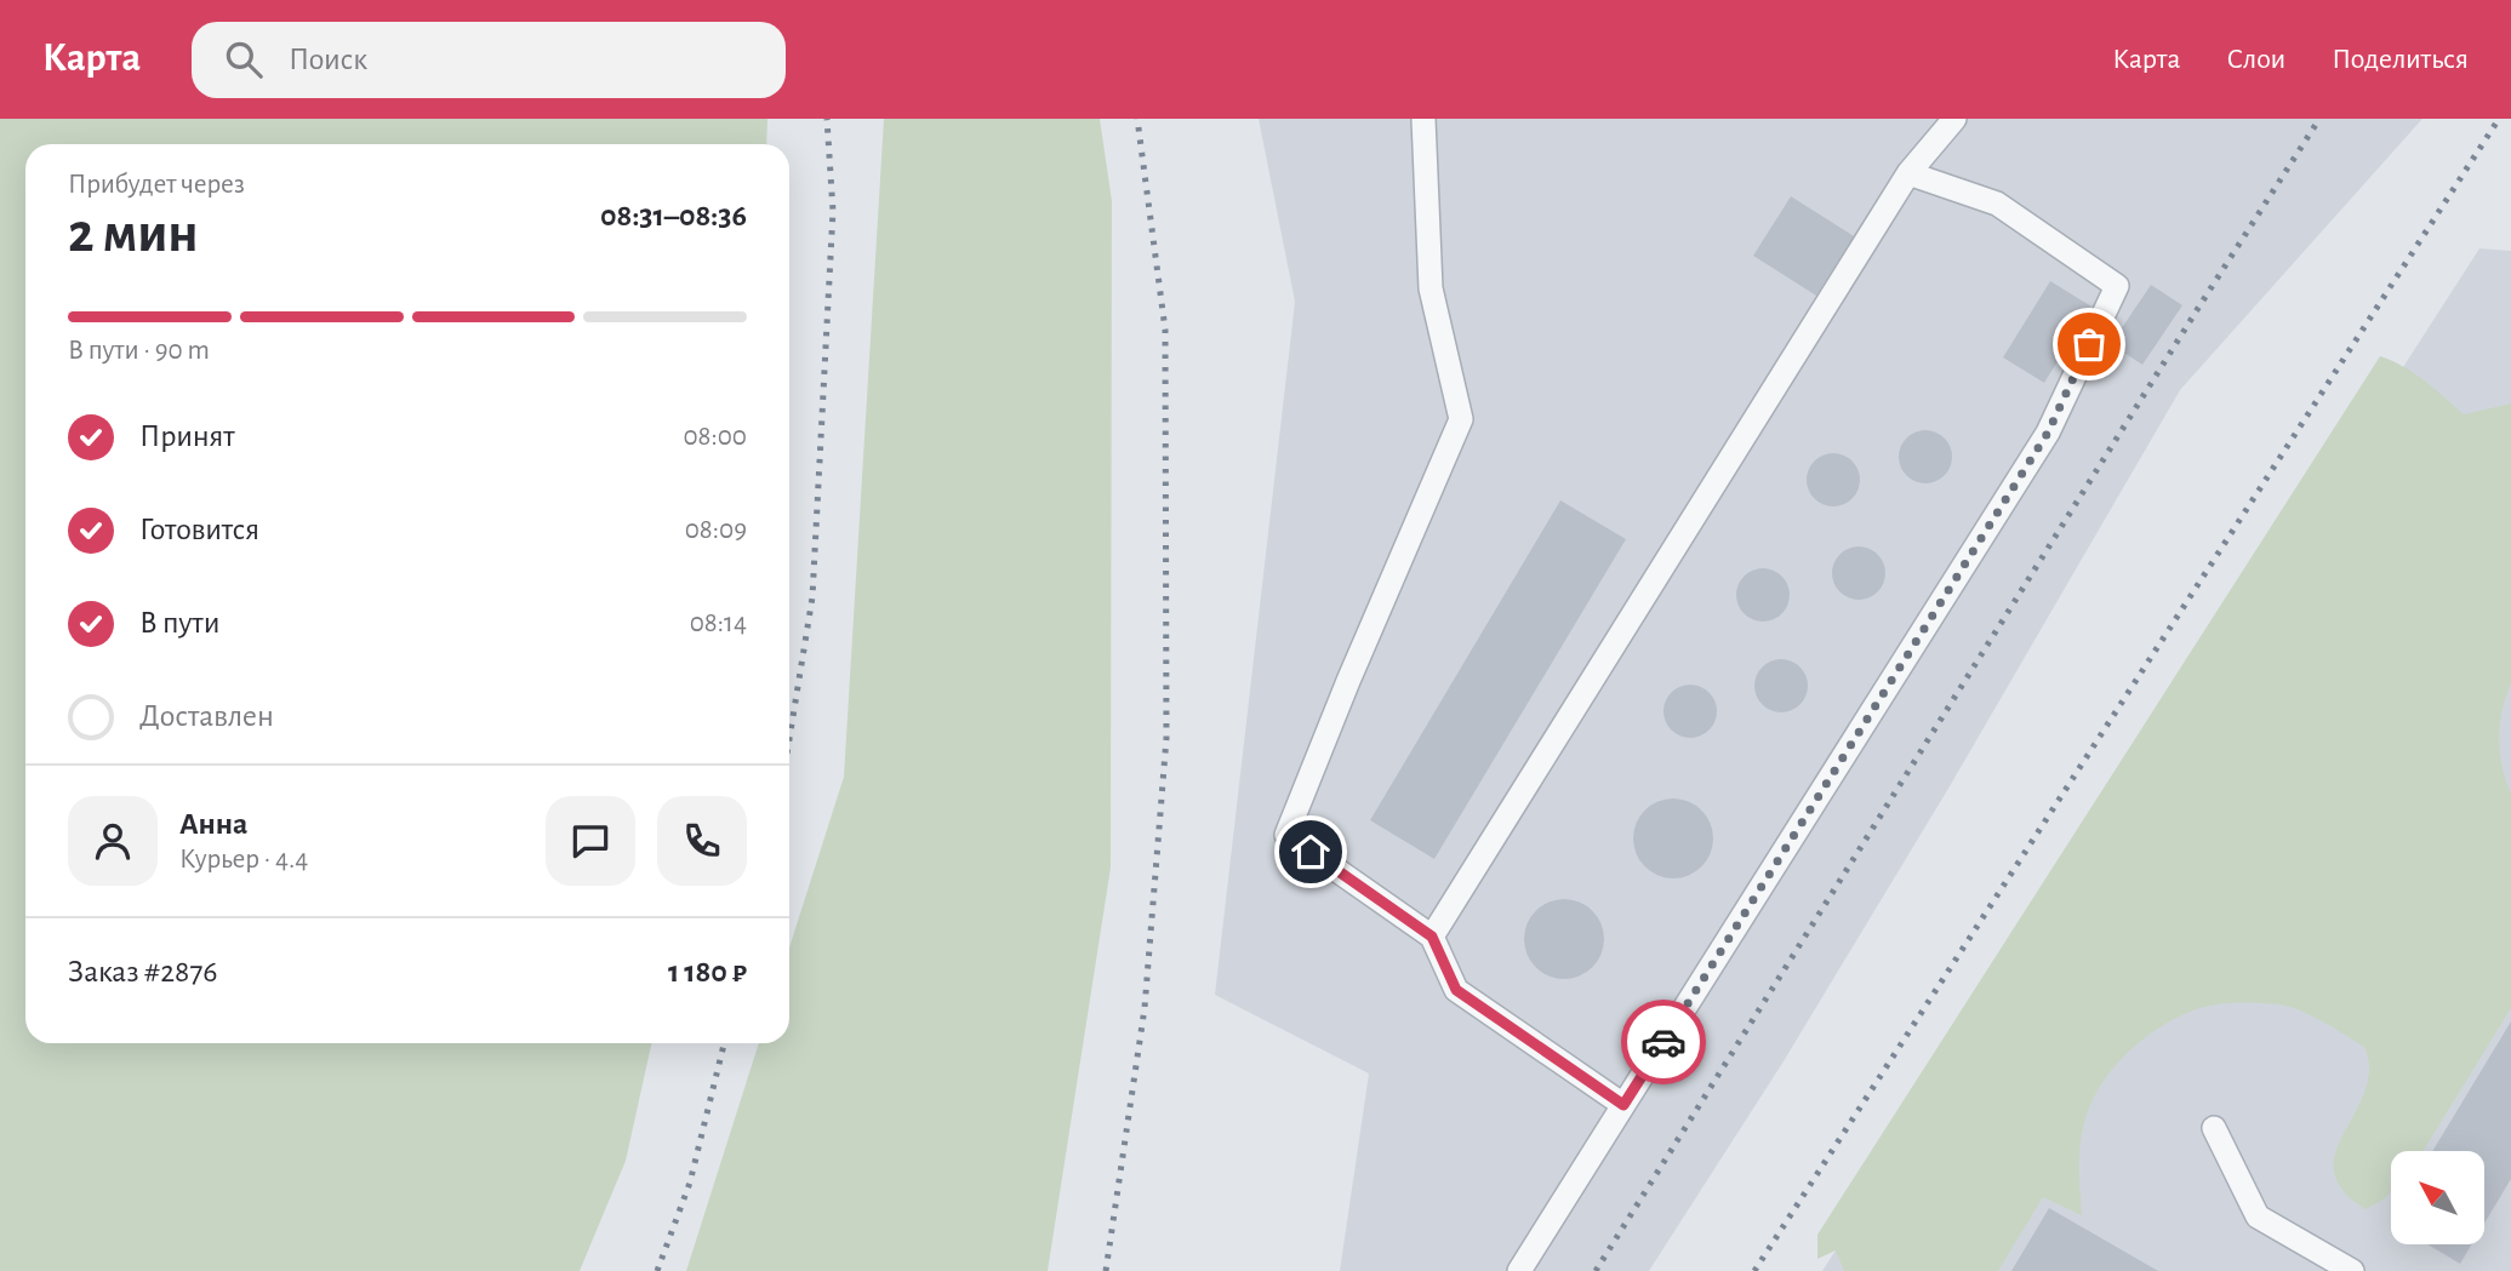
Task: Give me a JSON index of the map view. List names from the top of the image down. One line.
{"north":"top left","page":{"header":"Карта","search":"Поиск","nav":["Карта","Слои","Поделиться"],"heading":["2 мин","Прибудет через","08:31–08:36"],"panel":["Анна","Курьер · 4.4","Заказ #2876","1 180 ₽"],"bar":"В пути · 90 m","list":[["Принят","08:00"],["Готовится","08:09"],["В пути","08:14"],"Доставлен"]}}
